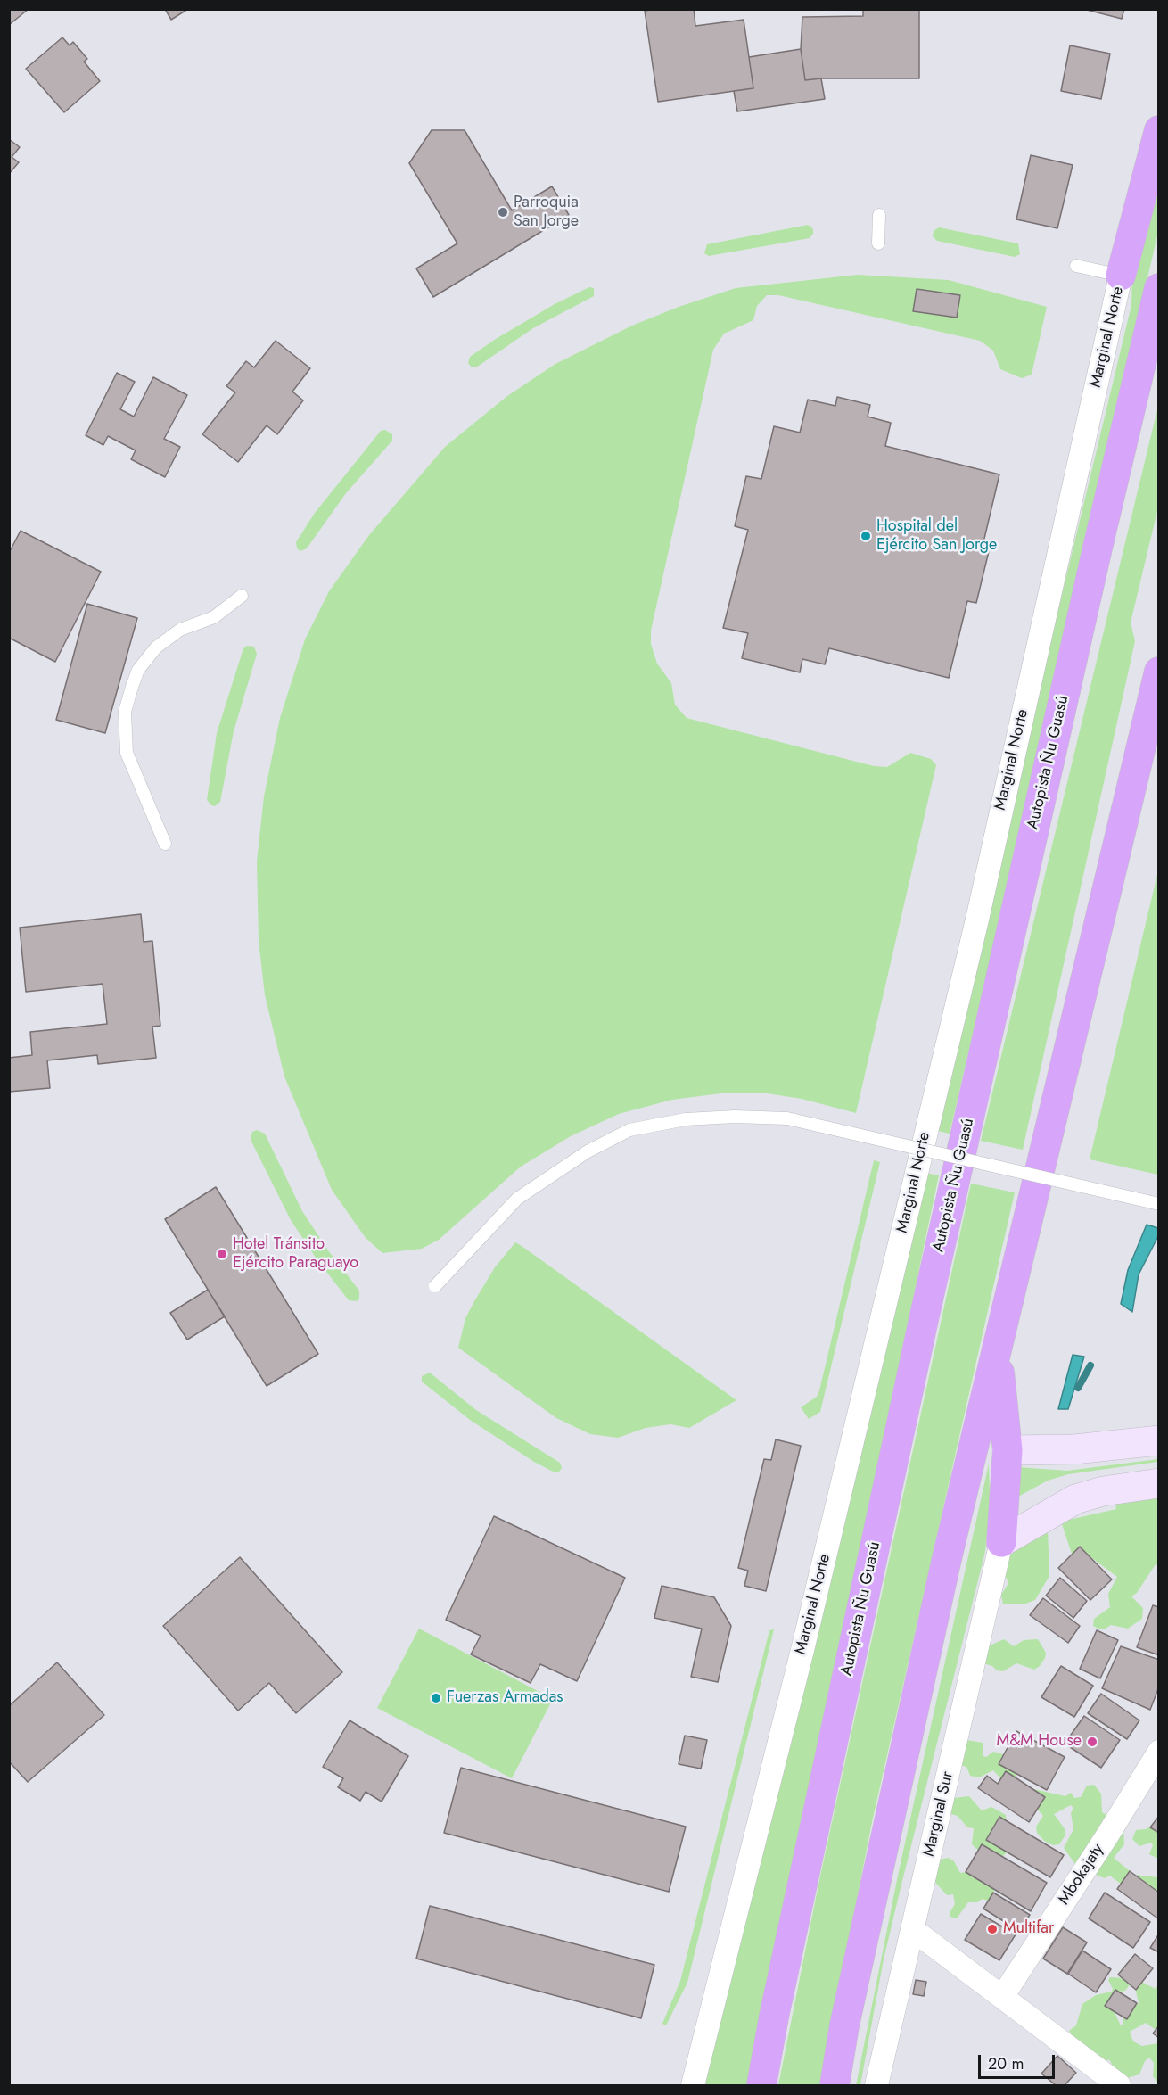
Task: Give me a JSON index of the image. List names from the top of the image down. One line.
{"streets":{"highway":["Autopista Ñu Guasú"],"street":["Marginal Norte","Marginal Sur","Mbokajaty"]},"places":["Parroquia San Jorge","Hospital del Ejército San Jorge","Hotel Tránsito Ejército Paraguayo","Fuerzas Armadas","M&M House","Multifar"],"scale_bar":"20 m"}
